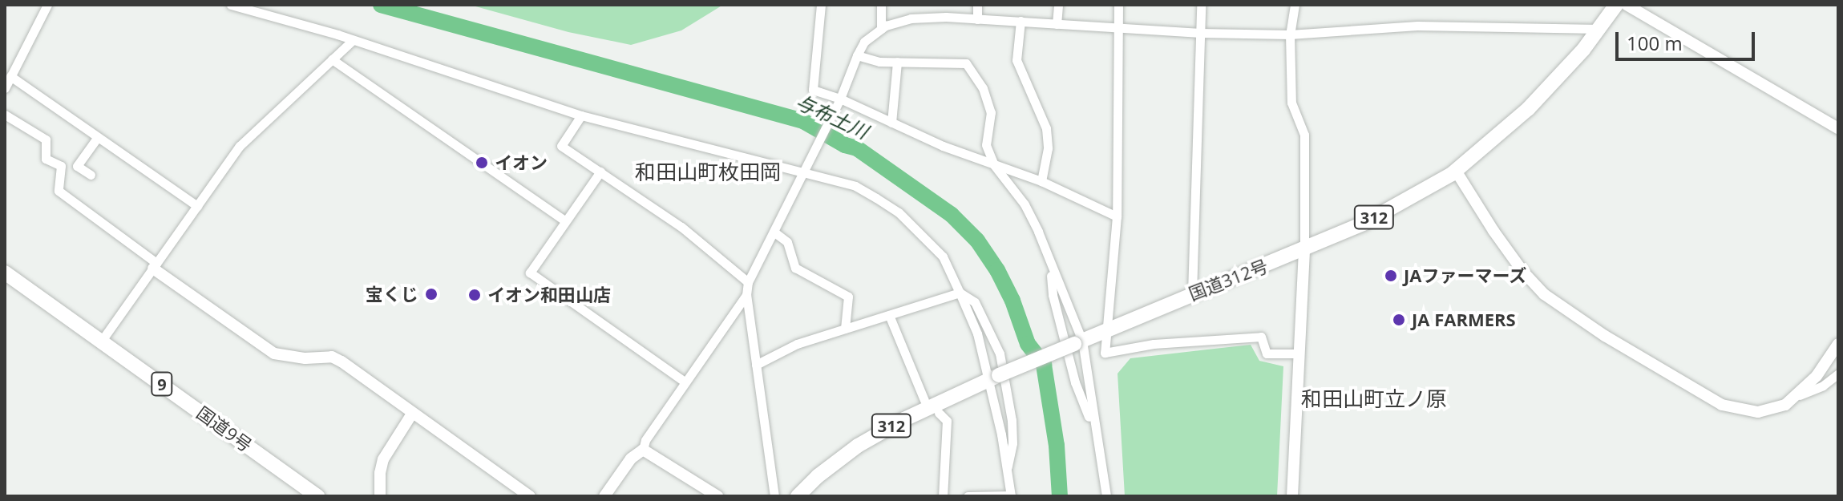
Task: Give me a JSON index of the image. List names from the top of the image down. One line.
{"streets":{"highway":["312","国道312号","9","国道9号"]},"districts":["和田山町枚田岡","和田山町立ノ原"],"water":["与布土川"],"places":["イオン","JAファーマーズ","宝くじ","イオン和田山店","JA FARMERS"],"scale_bar":"100 m"}
